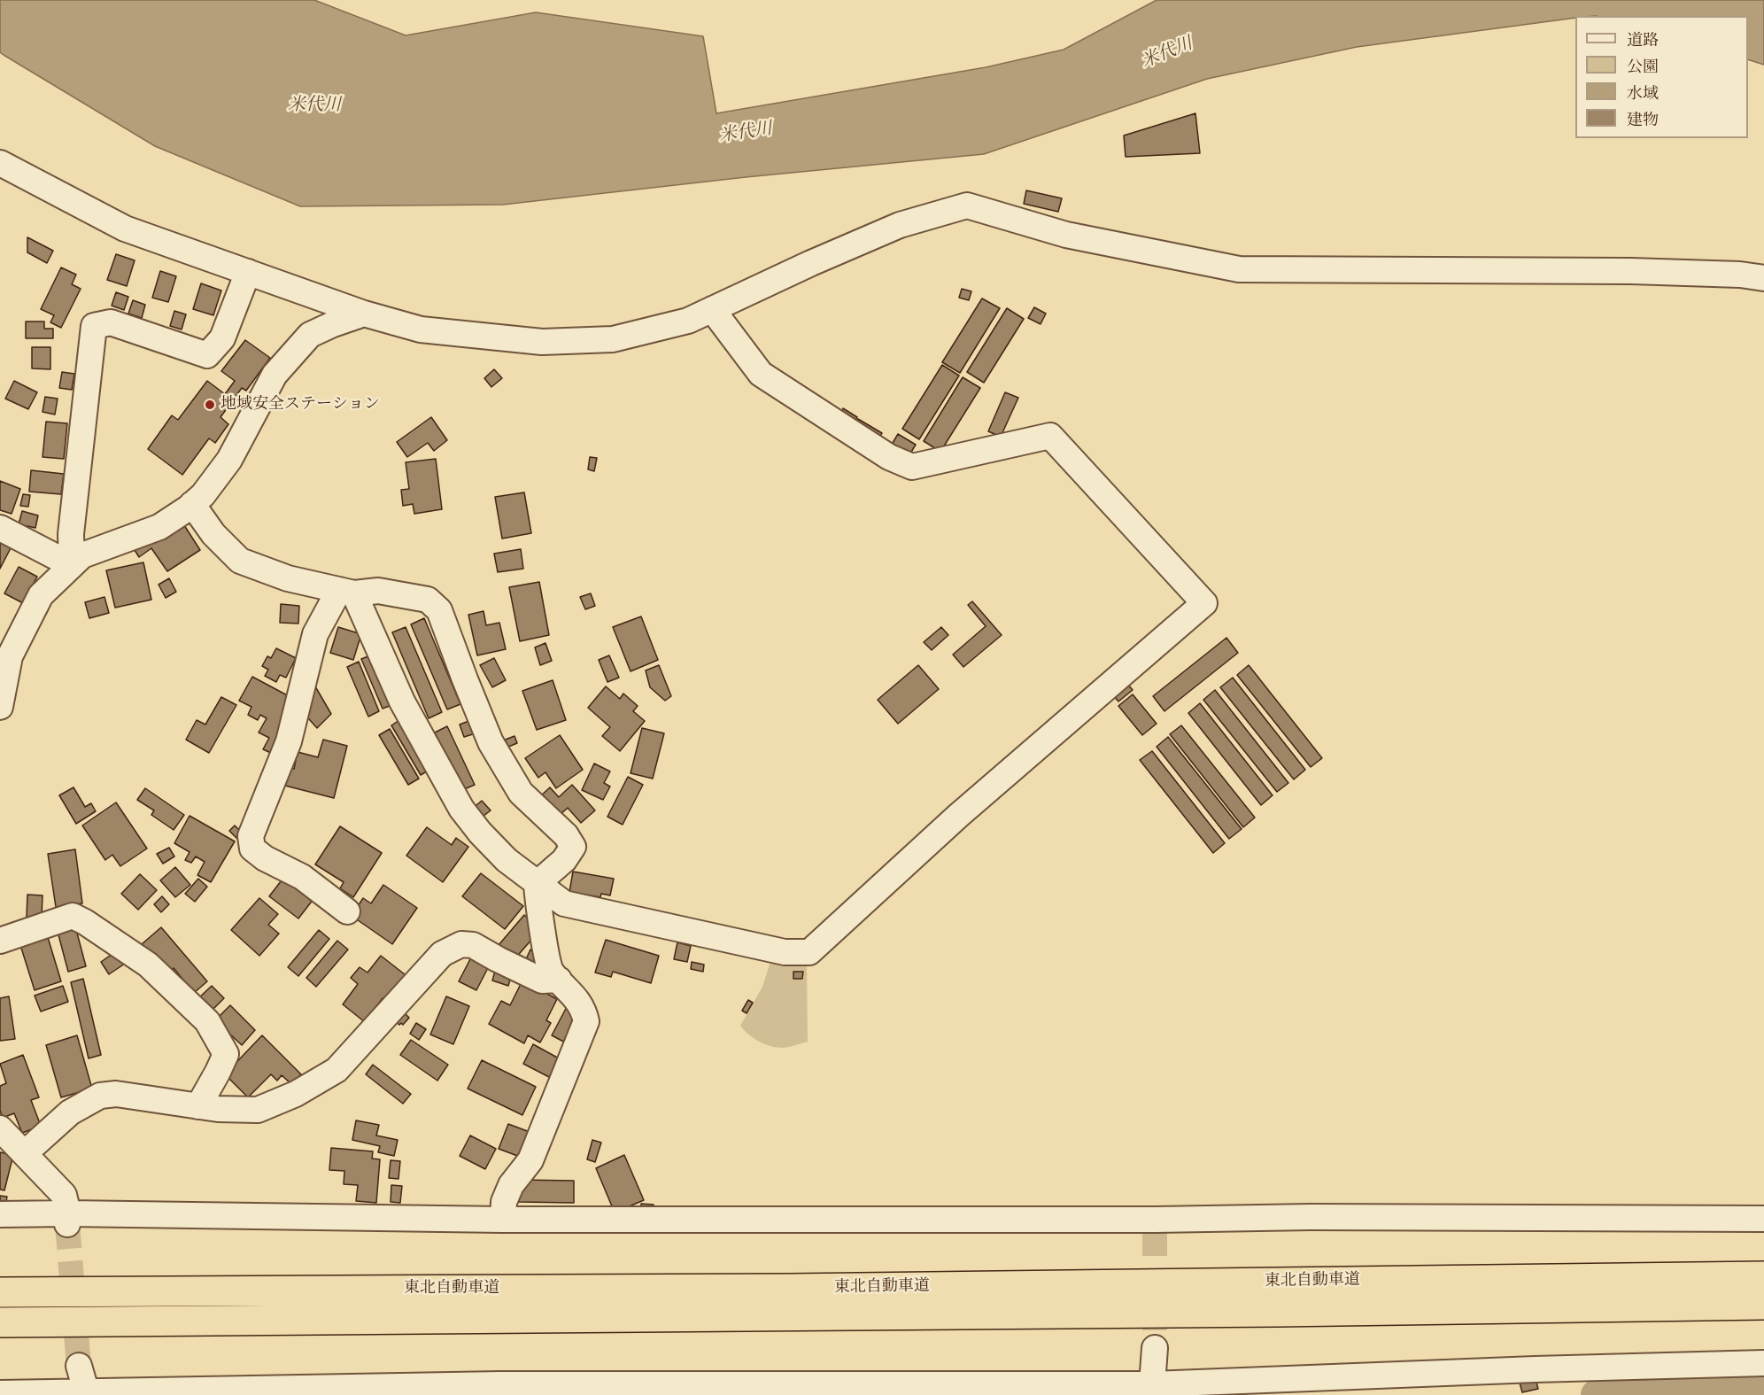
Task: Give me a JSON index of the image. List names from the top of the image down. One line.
{"streets":{"highway":["東北自動車道"]},"water":["米代川"],"places":["地域安全ステーション"],"legend":["道路","公園","水域","建物"]}
